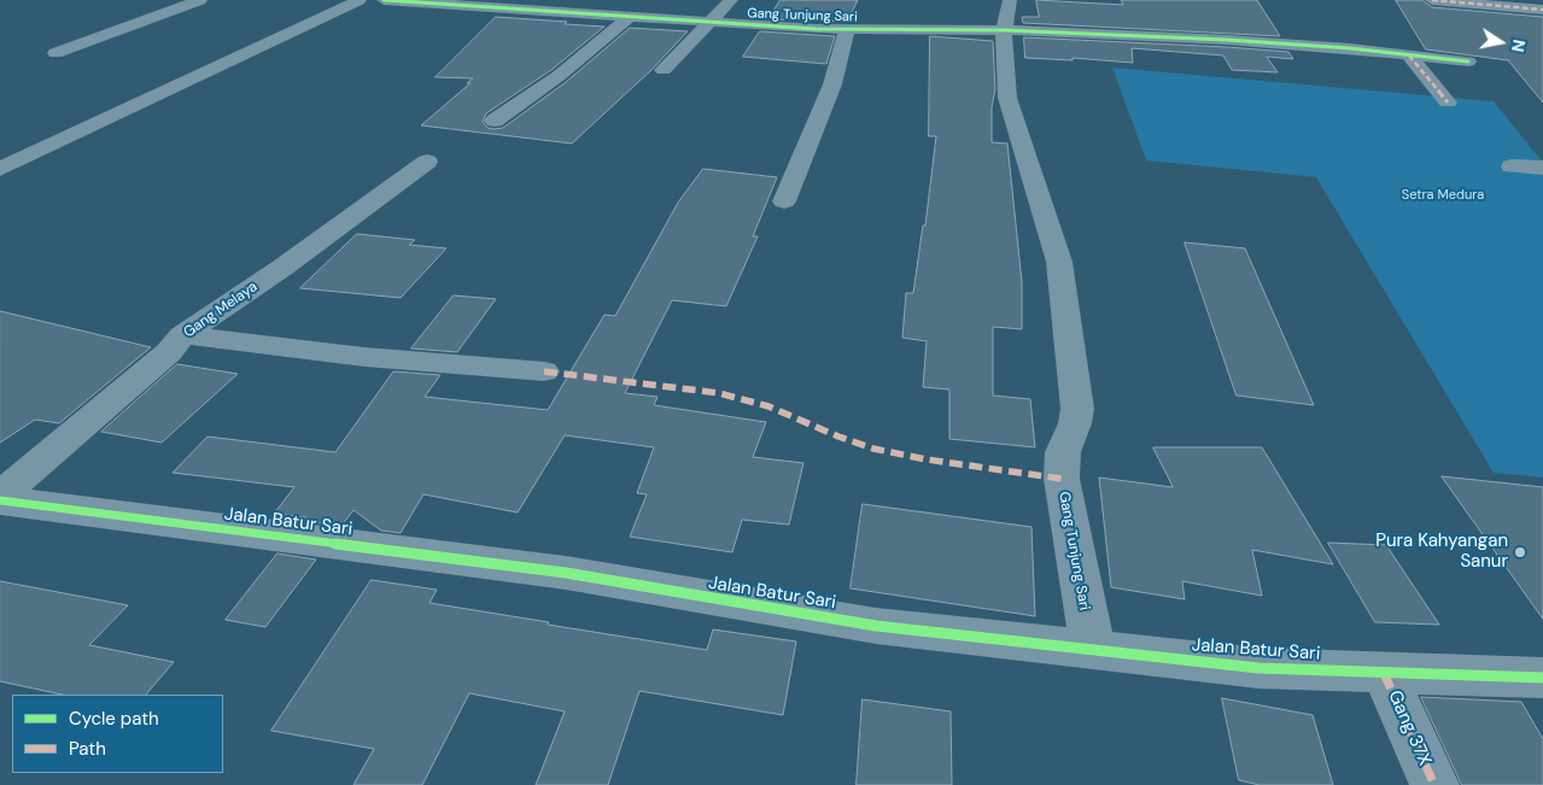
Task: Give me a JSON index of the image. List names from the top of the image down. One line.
{"streets":{"street":["Gang Tunjung Sari","Gang Melaya","Jalan Batur Sari","Gang 37X"]},"crossings":[["Gang Tunjung Sari","Jalan Batur Sari"],["Jalan Batur Sari","Gang 37X"]],"parks":["Setra Medura"],"places":["Pura Kahyangan Sanur"],"legend":["Cycle path","Path"],"north":"right"}
